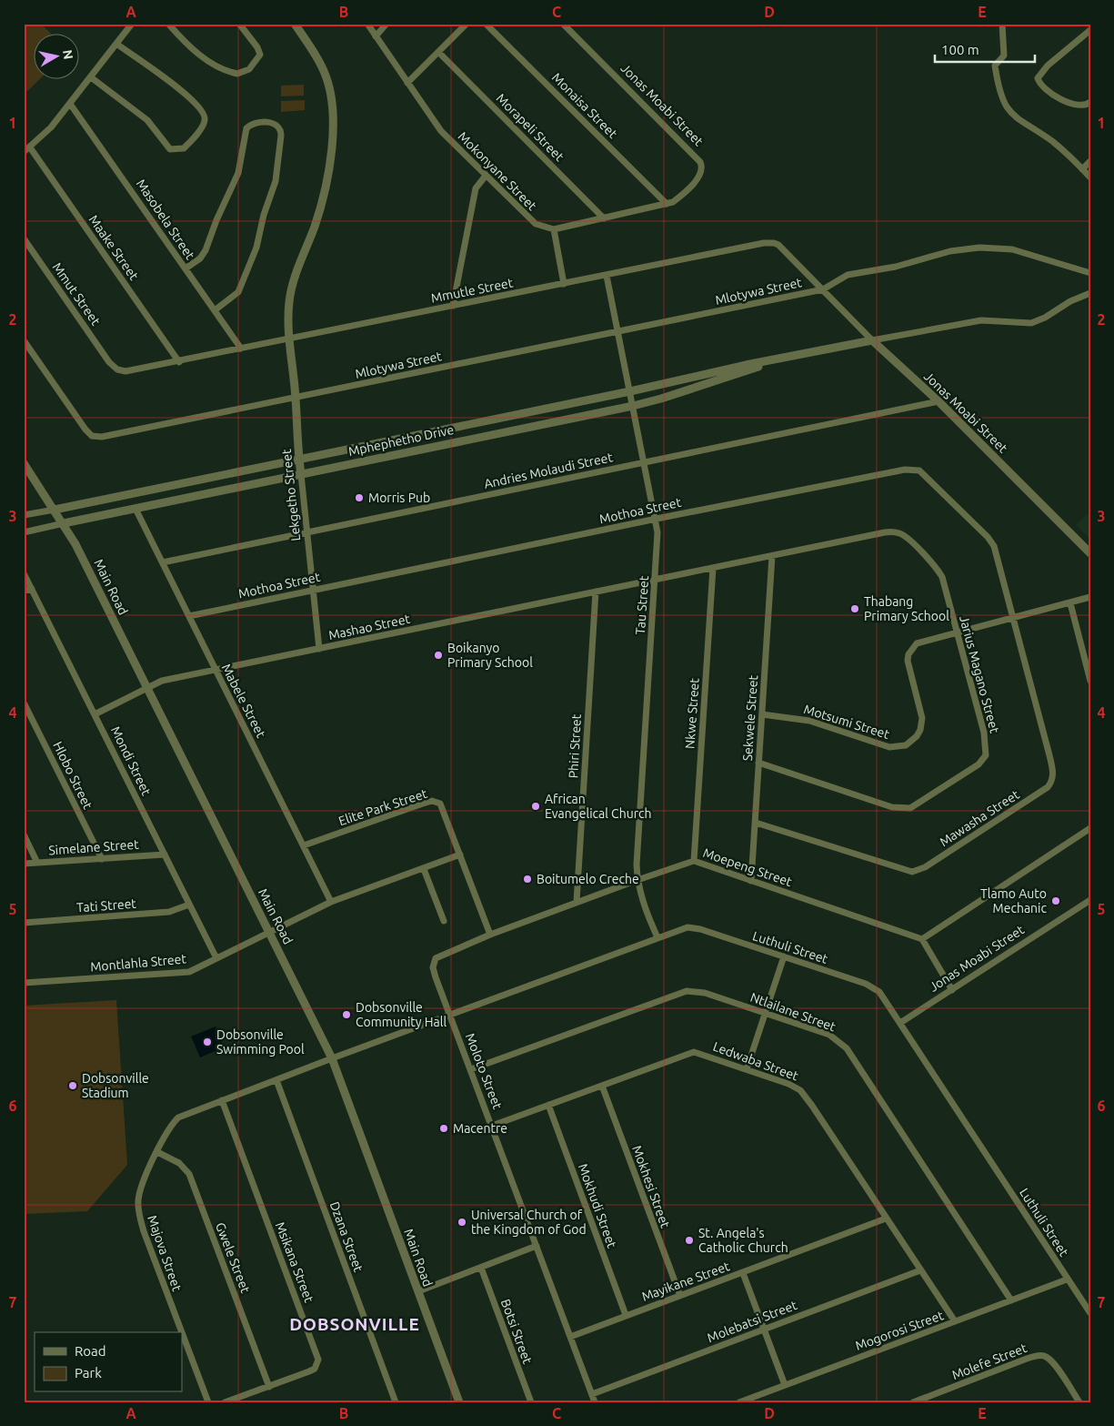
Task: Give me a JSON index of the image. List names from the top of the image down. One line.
{"streets":{"street":["Jonas Moabi Street","Monaisa Street","Morapeli Street","Mokonyane Street","Masobela Street","Maake Street","Mmutle Street","Mlotywa Street","Mmut Street","Mphephetho Drive","Andries Molaudi Street","Lekgetho Street","Mothoa Street","Main Road","Tau Street","Mashao Street","Jarius Magano Street","Mabele Street","Nkwe Street","Sekwele Street","Motsumi Street","Phiri Street","Mondi Street","Hlobo Street","Elite Park Street","Mawasha Street","Simelane Street","Moepeng Street","Tati Street","Luthuli Street","Montlahla Street","Ntlailane Street","Ledwaba Street","Moloto Street","Mokhesi Street","Mokhudi Street","Dzana Street","Majova Street","Gwele Street","Msikana Street","Mayikane Street","Molebatsi Street","Mogorosi Street","Botsi Street","Molefe Street"]},"crossings":[["Jonas Moabi Street","Monaisa Street"],["Jonas Moabi Street","Mmutle Street"],["Jonas Moabi Street","Mlotywa Street"],["Jonas Moabi Street","Mphephetho Drive"],["Jonas Moabi Street","Andries Molaudi Street"],["Jonas Moabi Street","Luthuli Street"],["Masobela Street","Mmutle Street"],["Maake Street","Mmutle Street"],["Mmutle Street","Mlotywa Street"],["Mmutle Street","Mmut Street"],["Mmutle Street","Lekgetho Street"],["Mmutle Street","Tau Street"],["Mlotywa Street","Lekgetho Street"],["Mlotywa Street","Tau Street"],["Mphephetho Drive","Lekgetho Street"],["Mphephetho Drive","Main Road"],["Mphephetho Drive","Tau Street"],["Mphephetho Drive","Mabele Street"],["Andries Molaudi Street","Lekgetho Street"],["Andries Molaudi Street","Tau Street"],["Andries Molaudi Street","Mabele Street"],["Lekgetho Street","Mothoa Street"],["Lekgetho Street","Mashao Street"],["Mothoa Street","Tau Street"],["Mothoa Street","Mabele Street"],["Mothoa Street","Motsumi Street"],["Mothoa Street","Mawasha Street"],["Main Road","Mashao Street"],["Main Road","Luthuli Street"],["Main Road","Montlahla Street"],["Main Road","Majova Street"],["Tau Street","Mashao Street"],["Tau Street","Jarius Magano Street"],["Tau Street","Moepeng Street"],["Tau Street","Luthuli Street"],["Mashao Street","Jarius Magano Street"],["Mashao Street","Mabele Street"],["Mashao Street","Phiri Street"],["Mashao Street","Mondi Street"],["Jarius Magano Street","Nkwe Street"],["Jarius Magano Street","Sekwele Street"],["Jarius Magano Street","Motsumi Street"],["Mabele Street","Elite Park Street"],["Mabele Street","Montlahla Street"],["Nkwe Street","Moepeng Street"],["Sekwele Street","Motsumi Street"],["Sekwele Street","Mawasha Street"],["Sekwele Street","Moepeng Street"],["Motsumi Street","Mawasha Street"],["Phiri Street","Moepeng Street"],["Mondi Street","Simelane Street"],["Mondi Street","Tati Street"],["Mondi Street","Montlahla Street"],["Hlobo Street","Simelane Street"],["Elite Park Street","Moepeng Street"],["Elite Park Street","Montlahla Street"],["Moepeng Street","Moloto Street"],["Luthuli Street","Moloto Street"],["Luthuli Street","Majova Street"],["Luthuli Street","Mogorosi Street"],["Ntlailane Street","Moloto Street"],["Ntlailane Street","Mogorosi Street"],["Ledwaba Street","Moloto Street"],["Ledwaba Street","Mokhesi Street"],["Ledwaba Street","Mokhudi Street"],["Ledwaba Street","Mayikane Street"],["Ledwaba Street","Molebatsi Street"],["Ledwaba Street","Mogorosi Street"],["Moloto Street","Mayikane Street"],["Moloto Street","Molebatsi Street"],["Mokhesi Street","Mayikane Street"],["Mokhudi Street","Mayikane Street"],["Dzana Street","Majova Street"],["Majova Street","Gwele Street"],["Majova Street","Msikana Street"],["Gwele Street","Msikana Street"]],"districts":["DOBSONVILLE"],"places":["Morris Pub","Thabang Primary School","Boikanyo Primary School","African Evangelical Church","Boitumelo Creche","Tlamo Auto Mechanic","Dobsonville Community Hall","Dobsonville Swimming Pool","Dobsonville Stadium","Macentre","Universal Church of the Kingdom of God","St. Angela's Catholic Church"],"legend":["Road","Park"],"scale_bar":"100 m","north":"right","grid":{"columns":["A","B","C","D","E"],"rows":["1","2","3","4","5","6","7"]}}
